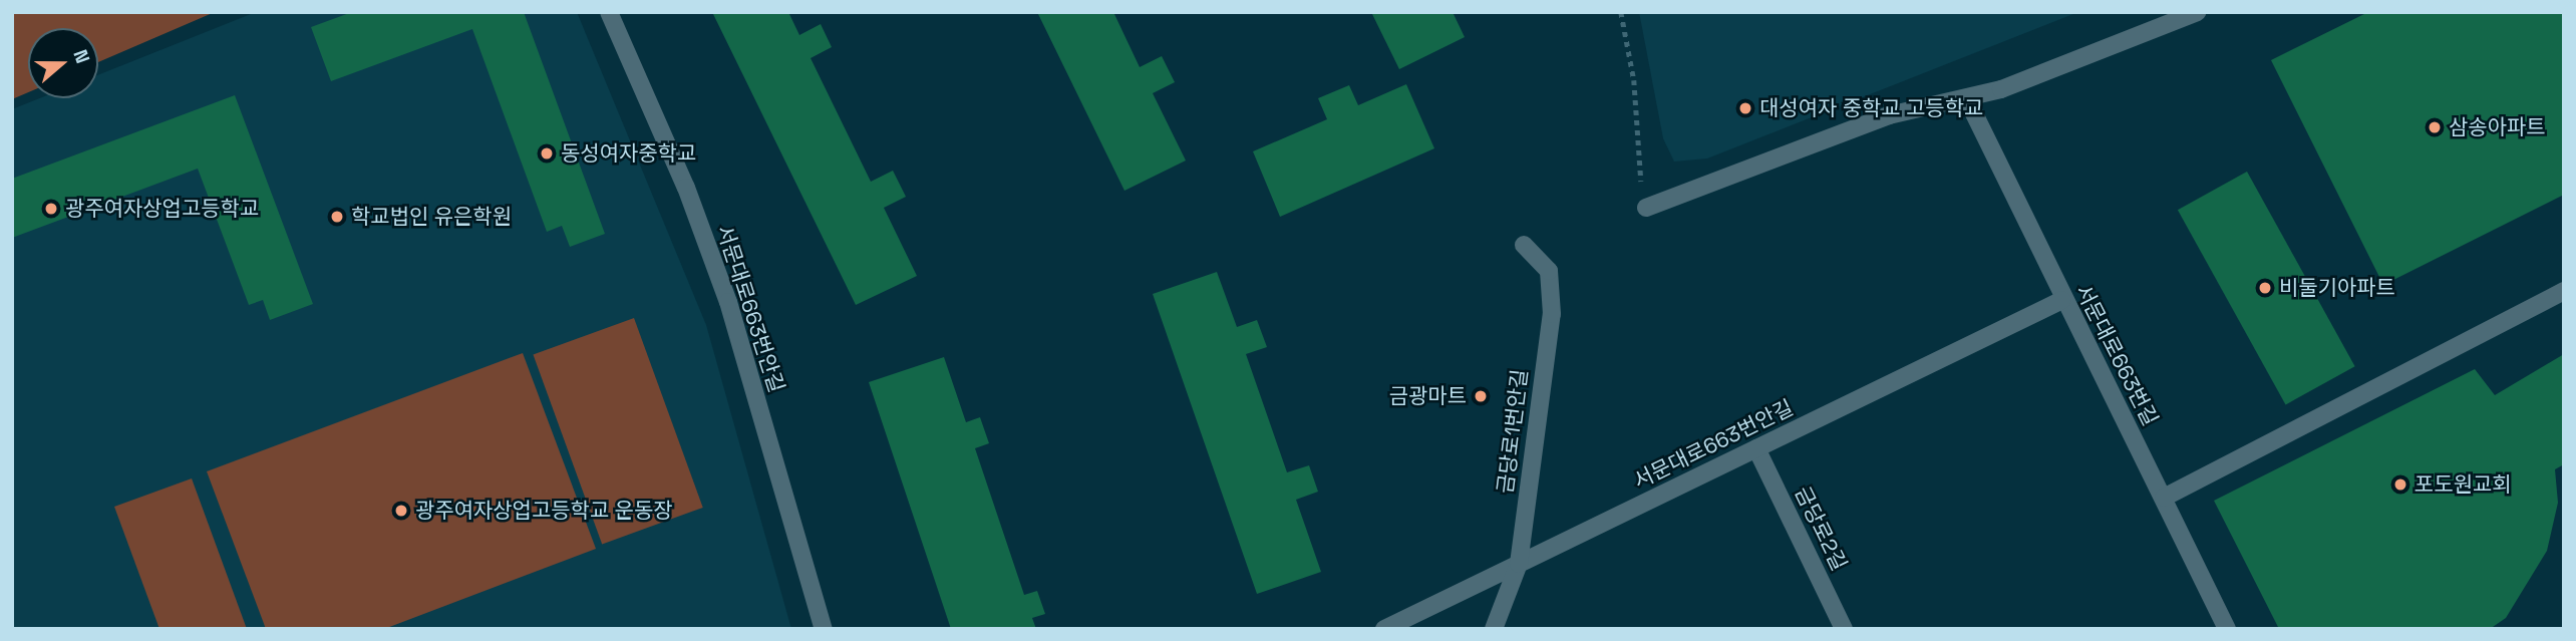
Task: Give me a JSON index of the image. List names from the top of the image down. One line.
{"streets":{"street":["서문대로663번안길","서문대로663번길","금당로1번안길","금당로2길"]},"crossings":[["서문대로663번안길","서문대로663번길"],["서문대로663번안길","금당로1번안길"],["서문대로663번안길","금당로2길"]],"places":["대성여자 중학교 고등학교","삼송아파트","동성여자중학교","광주여자상업고등학교","학교법인 유은학원","비둘기아파트","금광마트","포도원교회","광주여자상업고등학교 운동장"],"north":"right"}
